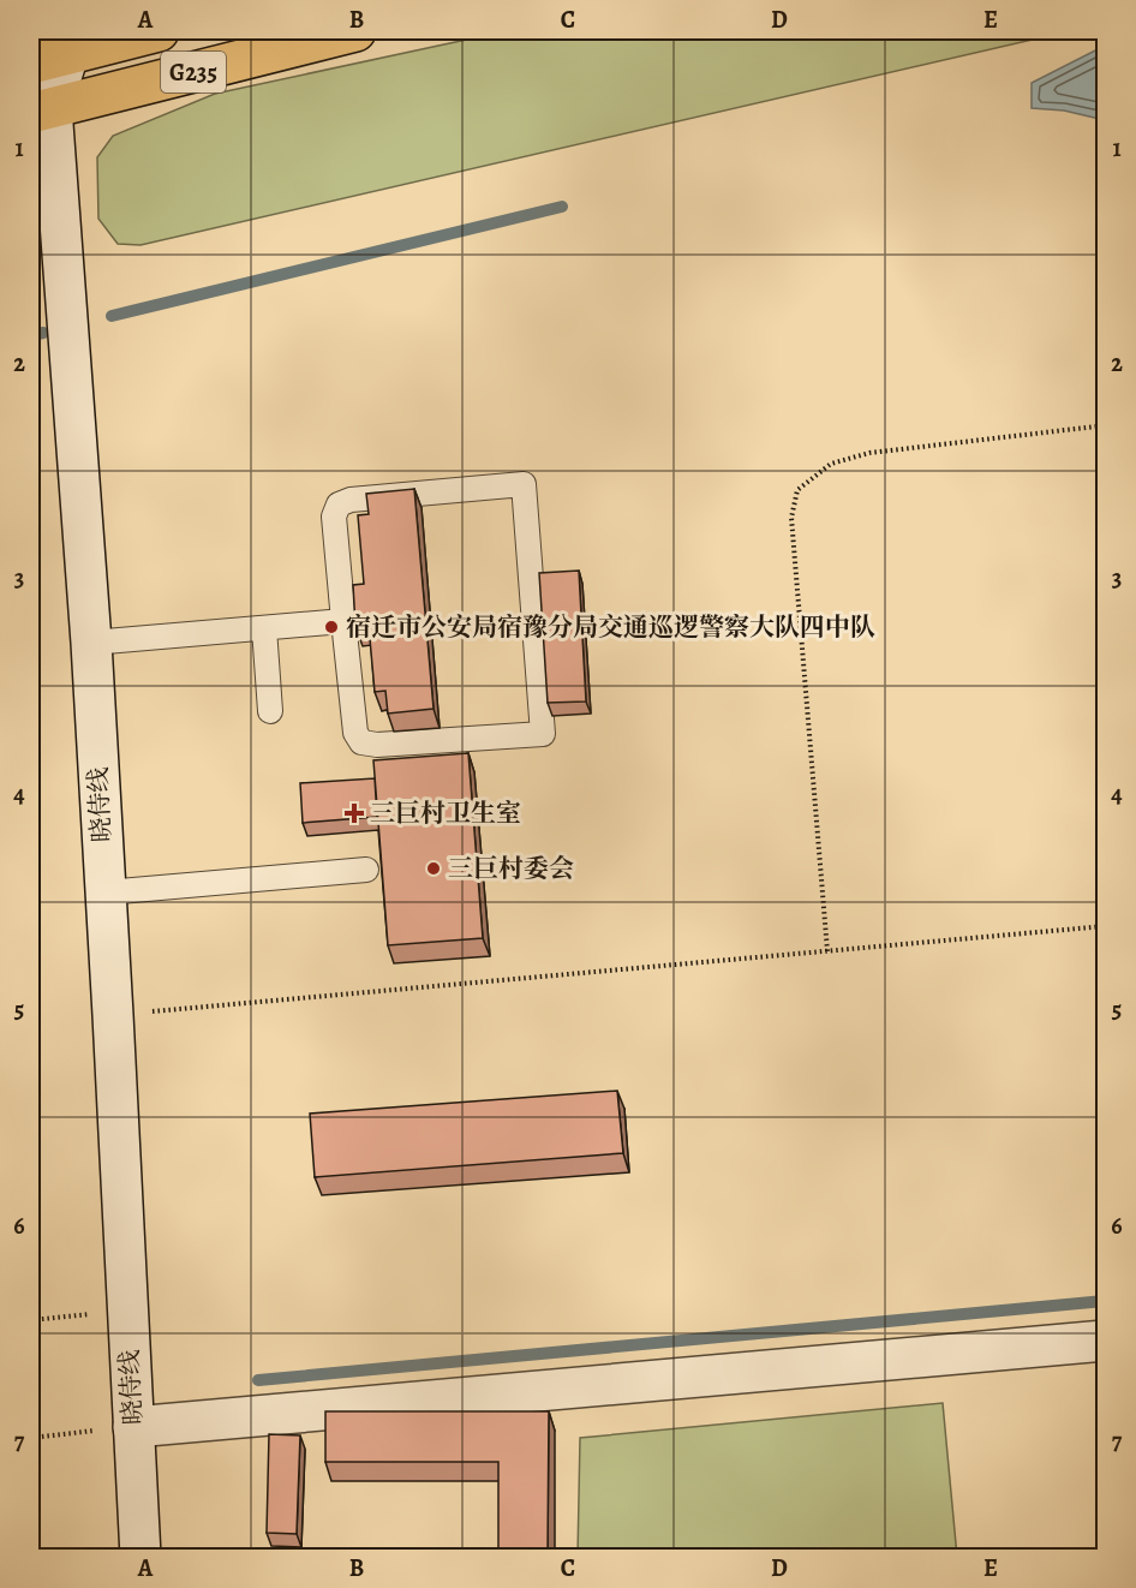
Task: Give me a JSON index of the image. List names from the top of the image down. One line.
{"streets":{"highway":["G235"],"main road":["晓侍线"]},"crossings":[["G235","晓侍线"]],"places":{"other":["宿迁市公安局宿豫分局交通巡逻警察大队四中队","三巨村委会"],"health":["三巨村卫生室"]},"grid":{"columns":["A","B","C","D","E"],"rows":["1","2","3","4","5","6","7"]}}
